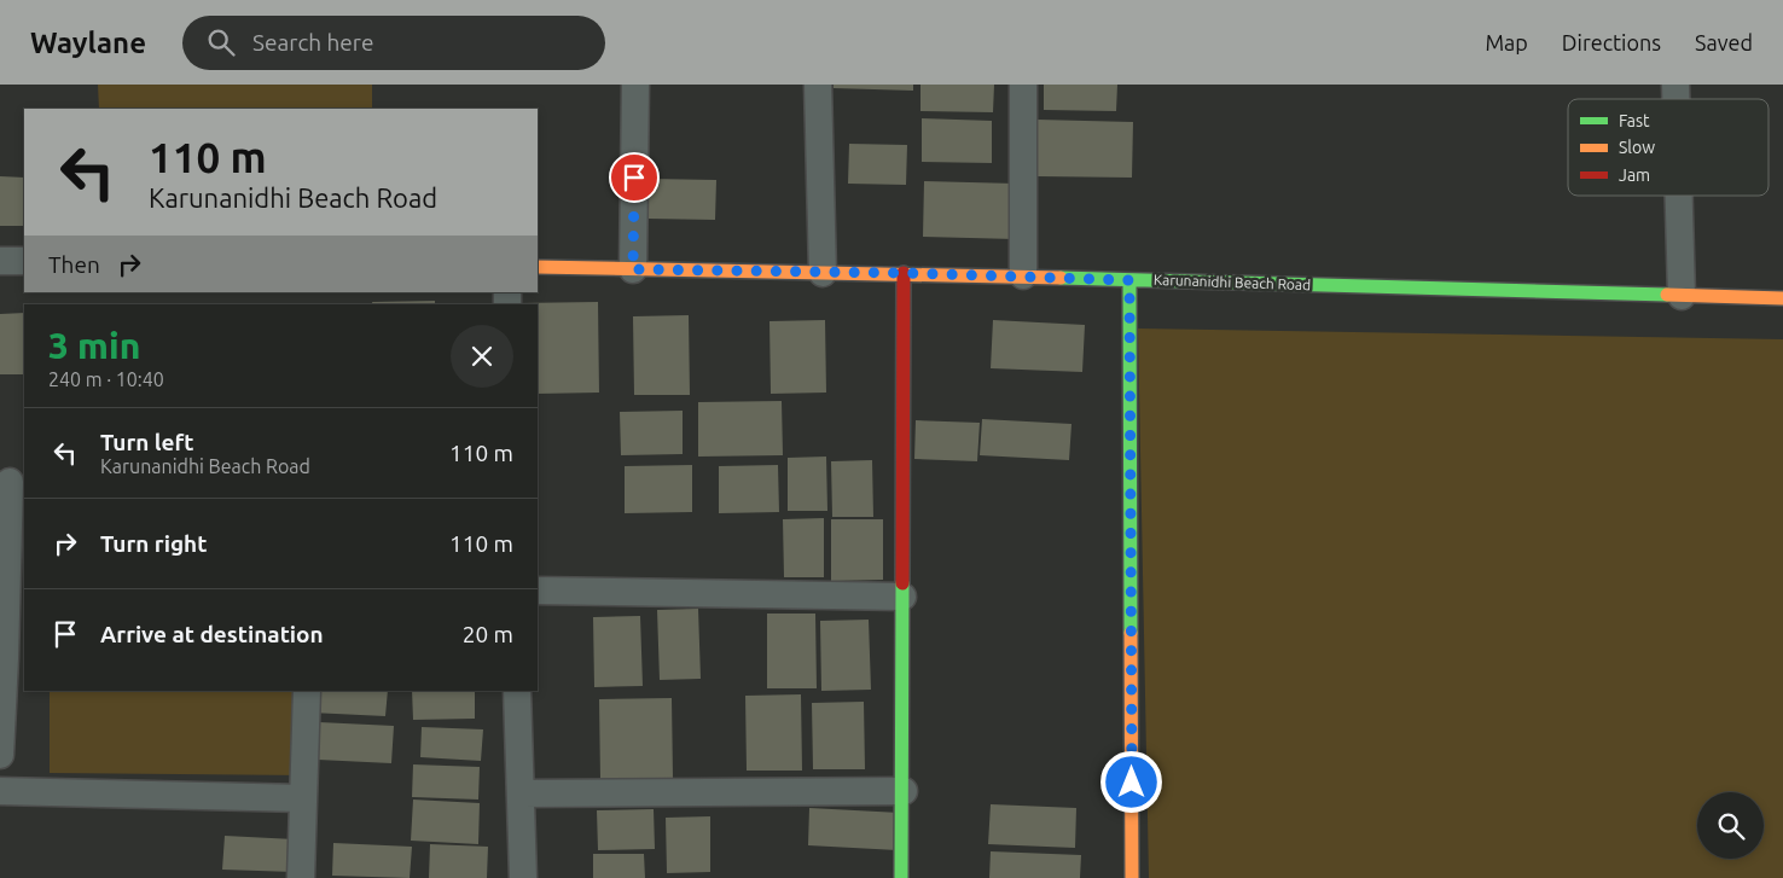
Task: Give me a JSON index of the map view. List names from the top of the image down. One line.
{"streets":{"street":["Karunanidhi Beach Road"]},"legend":["Fast","Slow","Jam"],"page":{"header":"Waylane","search":"Search here","nav":["Map","Directions","Saved"],"turn":["110 m","Karunanidhi Beach Road"],"then":"Then","heading":["3 min","240 m · 10:40"],"list":[{"name":"Turn left","note":"Karunanidhi Beach Road","value":"110 m"},{"name":"Turn right","value":"110 m"},{"name":"Arrive at destination","value":"20 m"}]}}
